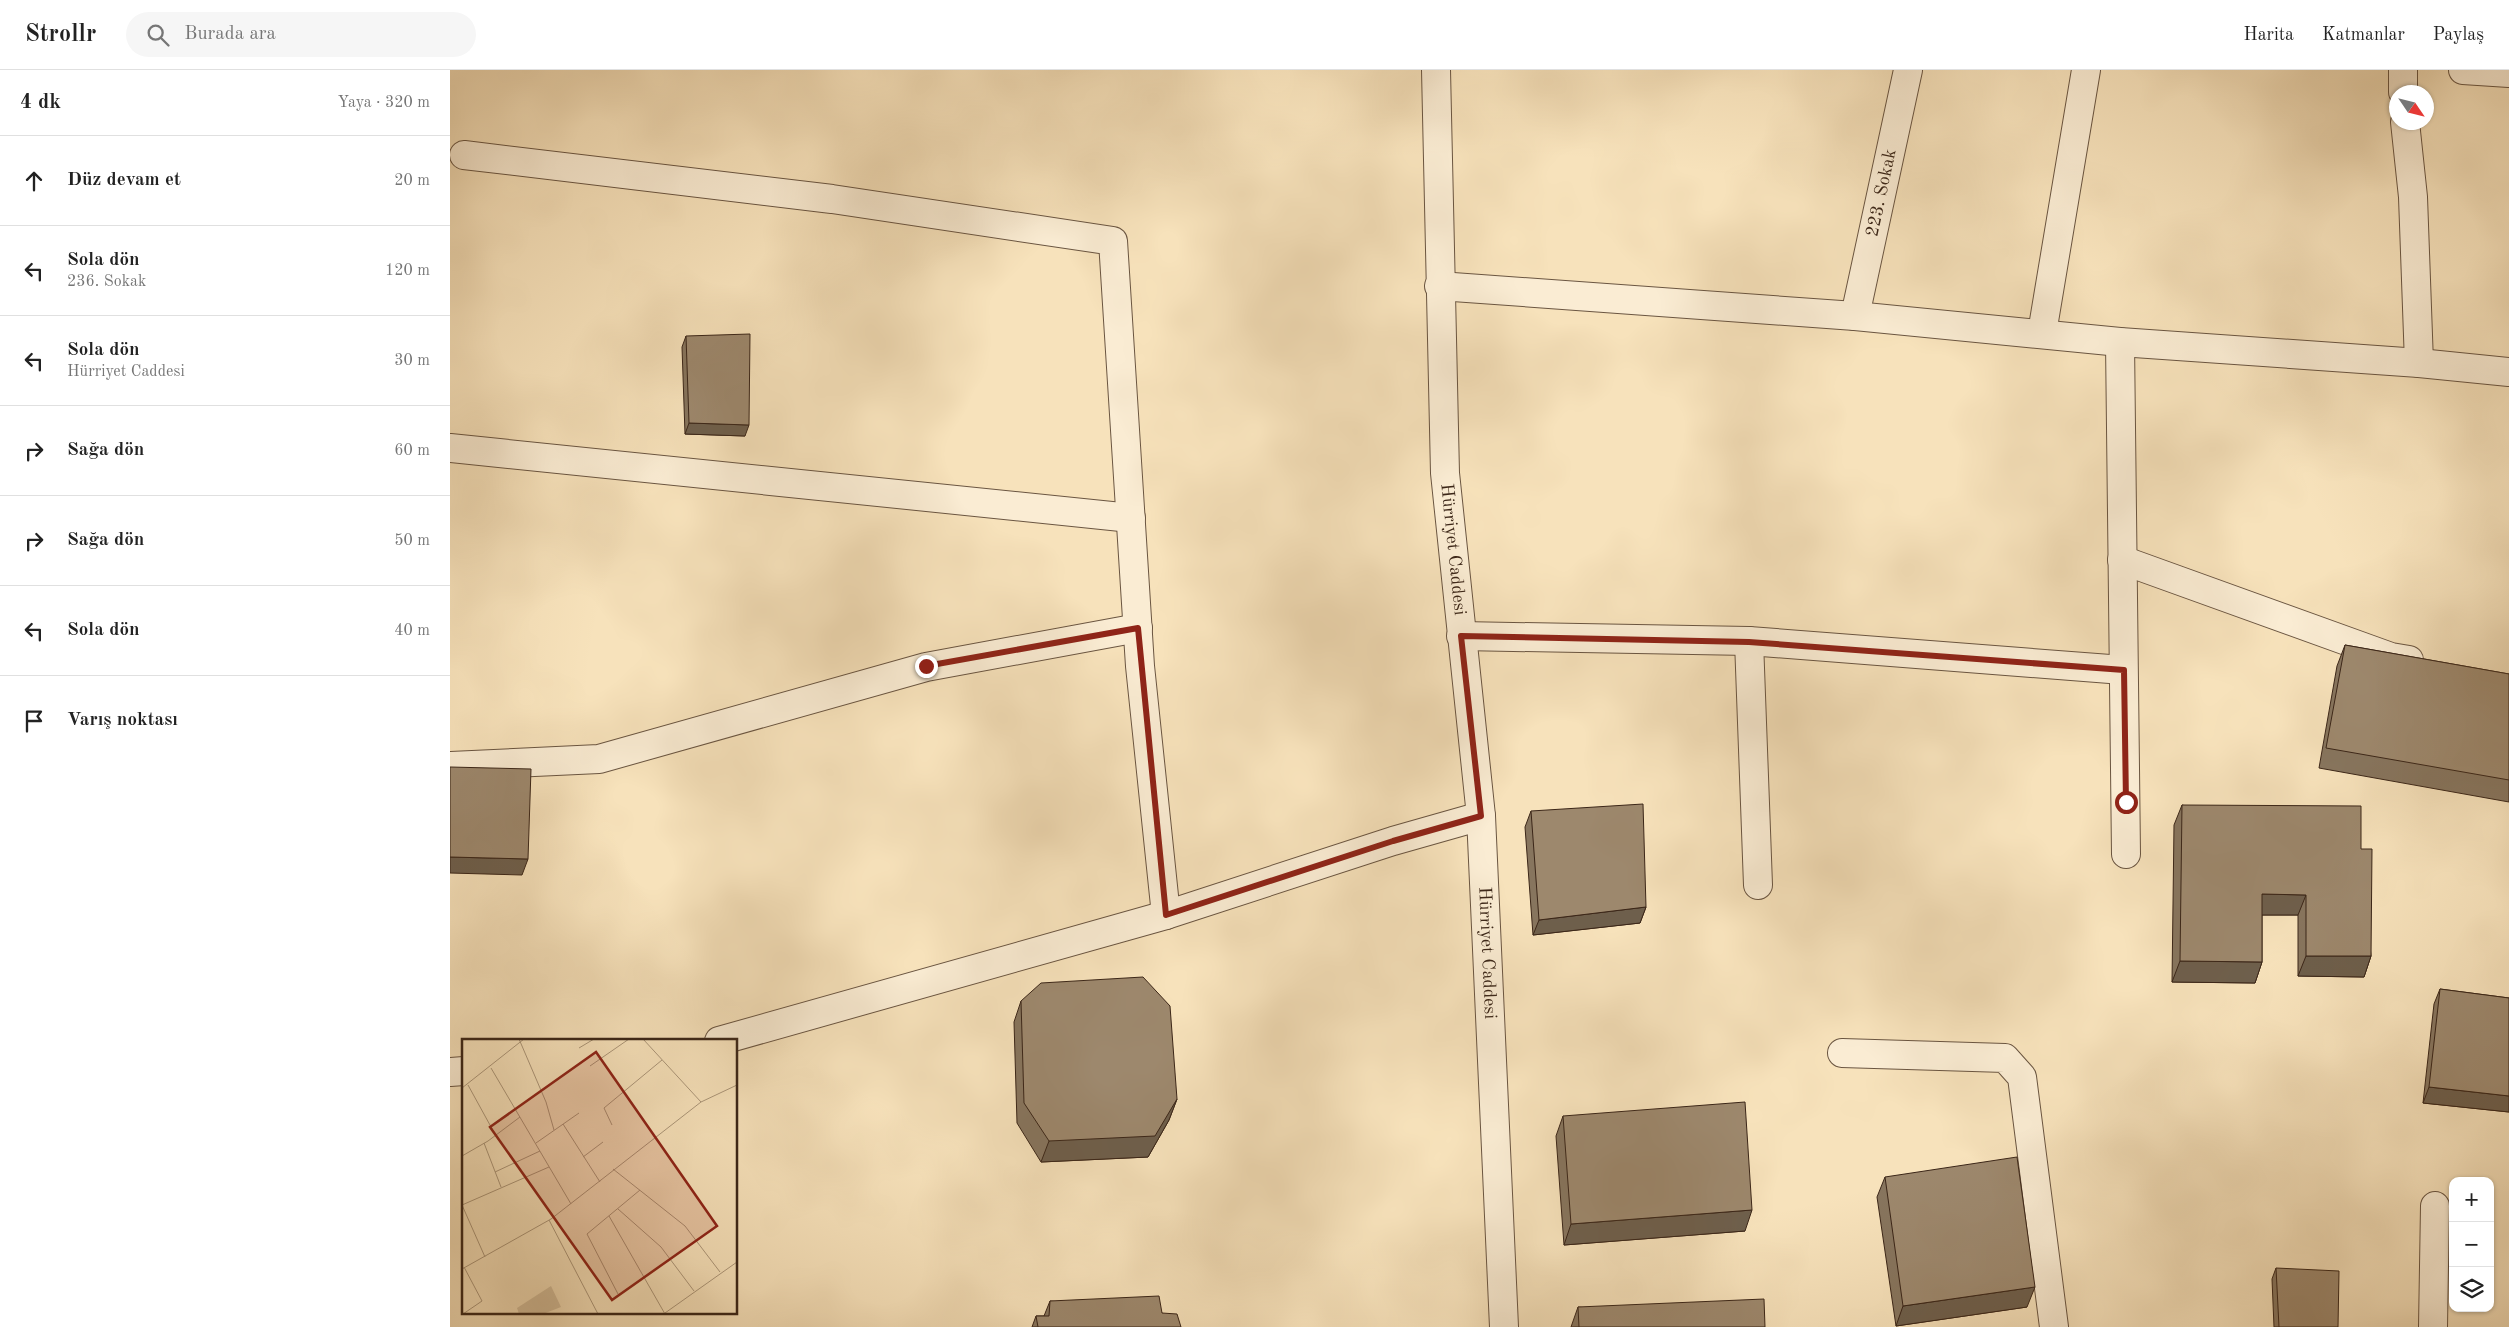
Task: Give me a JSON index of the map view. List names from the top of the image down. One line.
{"streets":{"street":["223. Sokak","Hürriyet Caddesi"]},"north":"bottom right","page":{"header":"Strollr","search":"Burada ara","nav":["Harita","Katmanlar","Paylaş"],"heading":["4 dk","Yaya · 320 m"],"list":[["Düz devam et","20 m"],["Sola dön","236. Sokak","120 m"],["Sola dön","Hürriyet Caddesi","30 m"],["Sağa dön","60 m"],["Sağa dön","50 m"],["Sola dön","40 m"],"Varış noktası"],"map_buttons":["+","−"]}}
